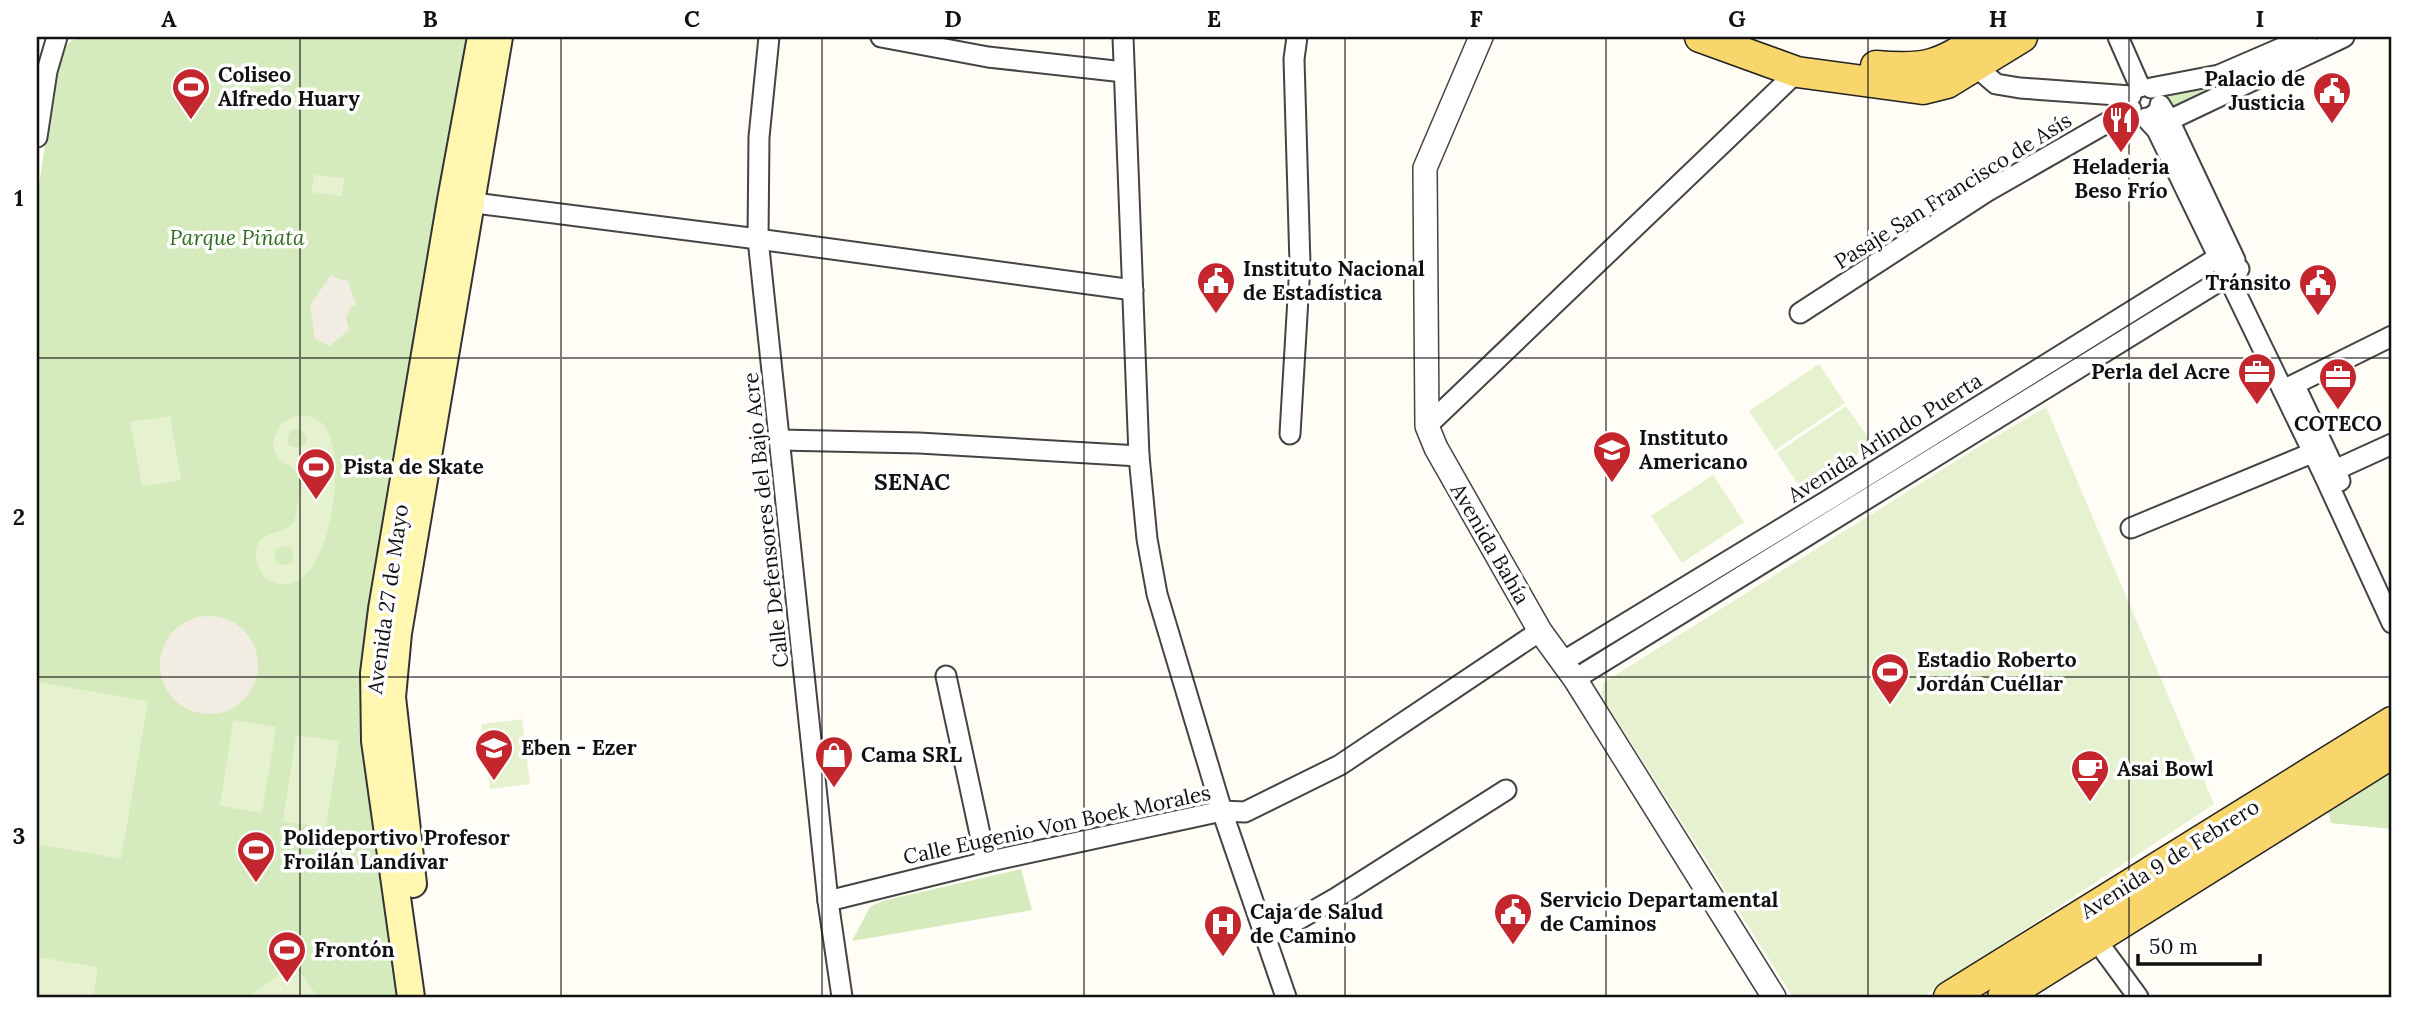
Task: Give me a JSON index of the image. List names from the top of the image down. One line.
{"streets":{"main road":["Avenida 27 de Mayo","Avenida 9 de Febrero"],"street":["Pasaje San Francisco de Asís","Avenida Arlindo Puerta","Calle Defensores del Bajo Acre","Avenida Bahía","Calle Eugenio Von Boek Morales"]},"crossings":[["Avenida Arlindo Puerta","Avenida Bahía"],["Calle Defensores del Bajo Acre","Calle Eugenio Von Boek Morales"],["Avenida Bahía","Calle Eugenio Von Boek Morales"]],"districts":["SENAC"],"parks":["Parque Piñata"],"places":{"sports":["Coliseo Alfredo Huary","Pista de Skate","Estadio Roberto Jordán Cuéllar","Polideportivo Profesor Froilán Landívar","Frontón"],"public building":["Palacio de Justicia","Instituto Nacional de Estadística","Tránsito","Servicio Departamental de Caminos"],"restaurant":["Heladeria Beso Frío"],"office":["Perla del Acre","COTECO"],"school or university":["Instituto Americano","Eben - Ezer"],"shop":["Cama SRL"],"cafe":["Asai Bowl"],"hospital":["Caja de Salud de Camino"]},"scale_bar":"50 m","grid":{"columns":["A","B","C","D","E","F","G","H","I"],"rows":["1","2","3"]}}
